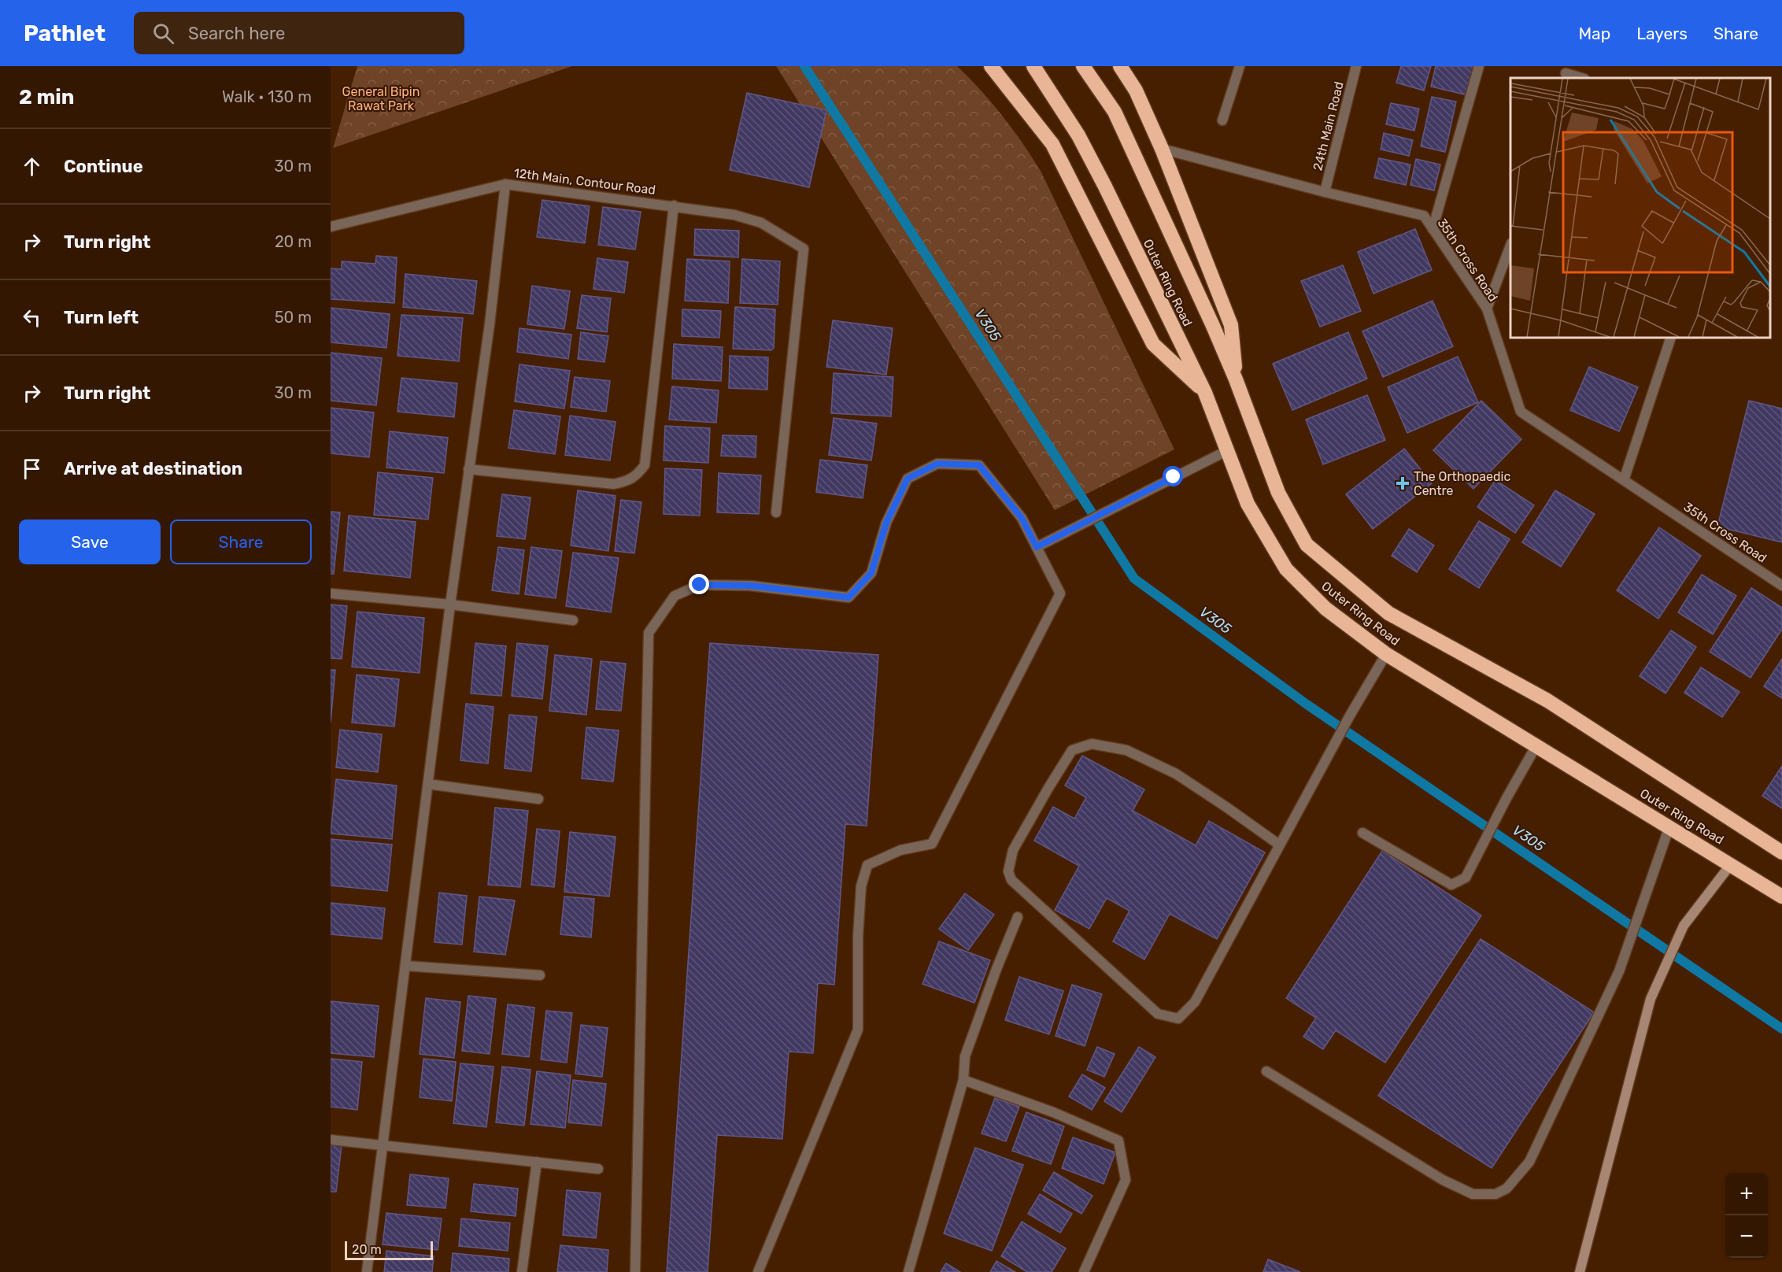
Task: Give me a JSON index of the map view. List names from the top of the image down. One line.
{"streets":{"highway":["Outer Ring Road"],"street":["24th Main Road","12th Main, Contour Road","35th Cross Road"]},"crossings":[["24th Main Road","35th Cross Road"]],"water":["V305"],"parks":["General Bipin Rawat Park"],"places":{"health":["The Orthopaedic Centre"]},"scale_bar":"20 m","page":{"header":"Pathlet","search":"Search here","nav":["Map","Layers","Share"],"heading":["2 min","Walk · 130 m"],"list":[["Continue","30 m"],["Turn right","20 m"],["Turn left","50 m"],["Turn right","30 m"],"Arrive at destination"],"buttons":["Save","Share"],"map_buttons":["+","−"],"scale":"20 m"}}
